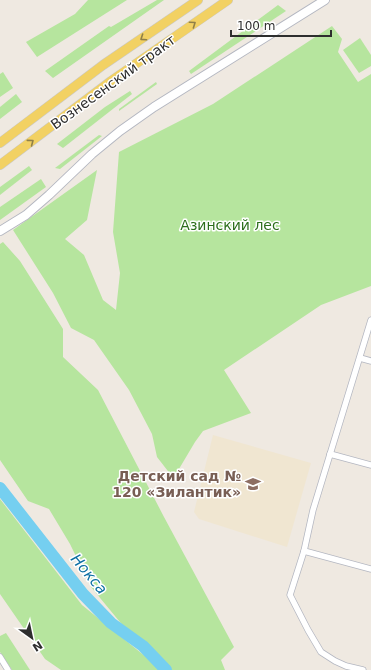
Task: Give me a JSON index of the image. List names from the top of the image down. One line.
{"streets":{"main road":["Вознесенский тракт"]},"water":["Нокса"],"parks":["Азинский лес"],"places":{"school or university":["Детский сад № 120 «Зилантик»"]},"scale_bar":"100 m","north":"bottom right"}
